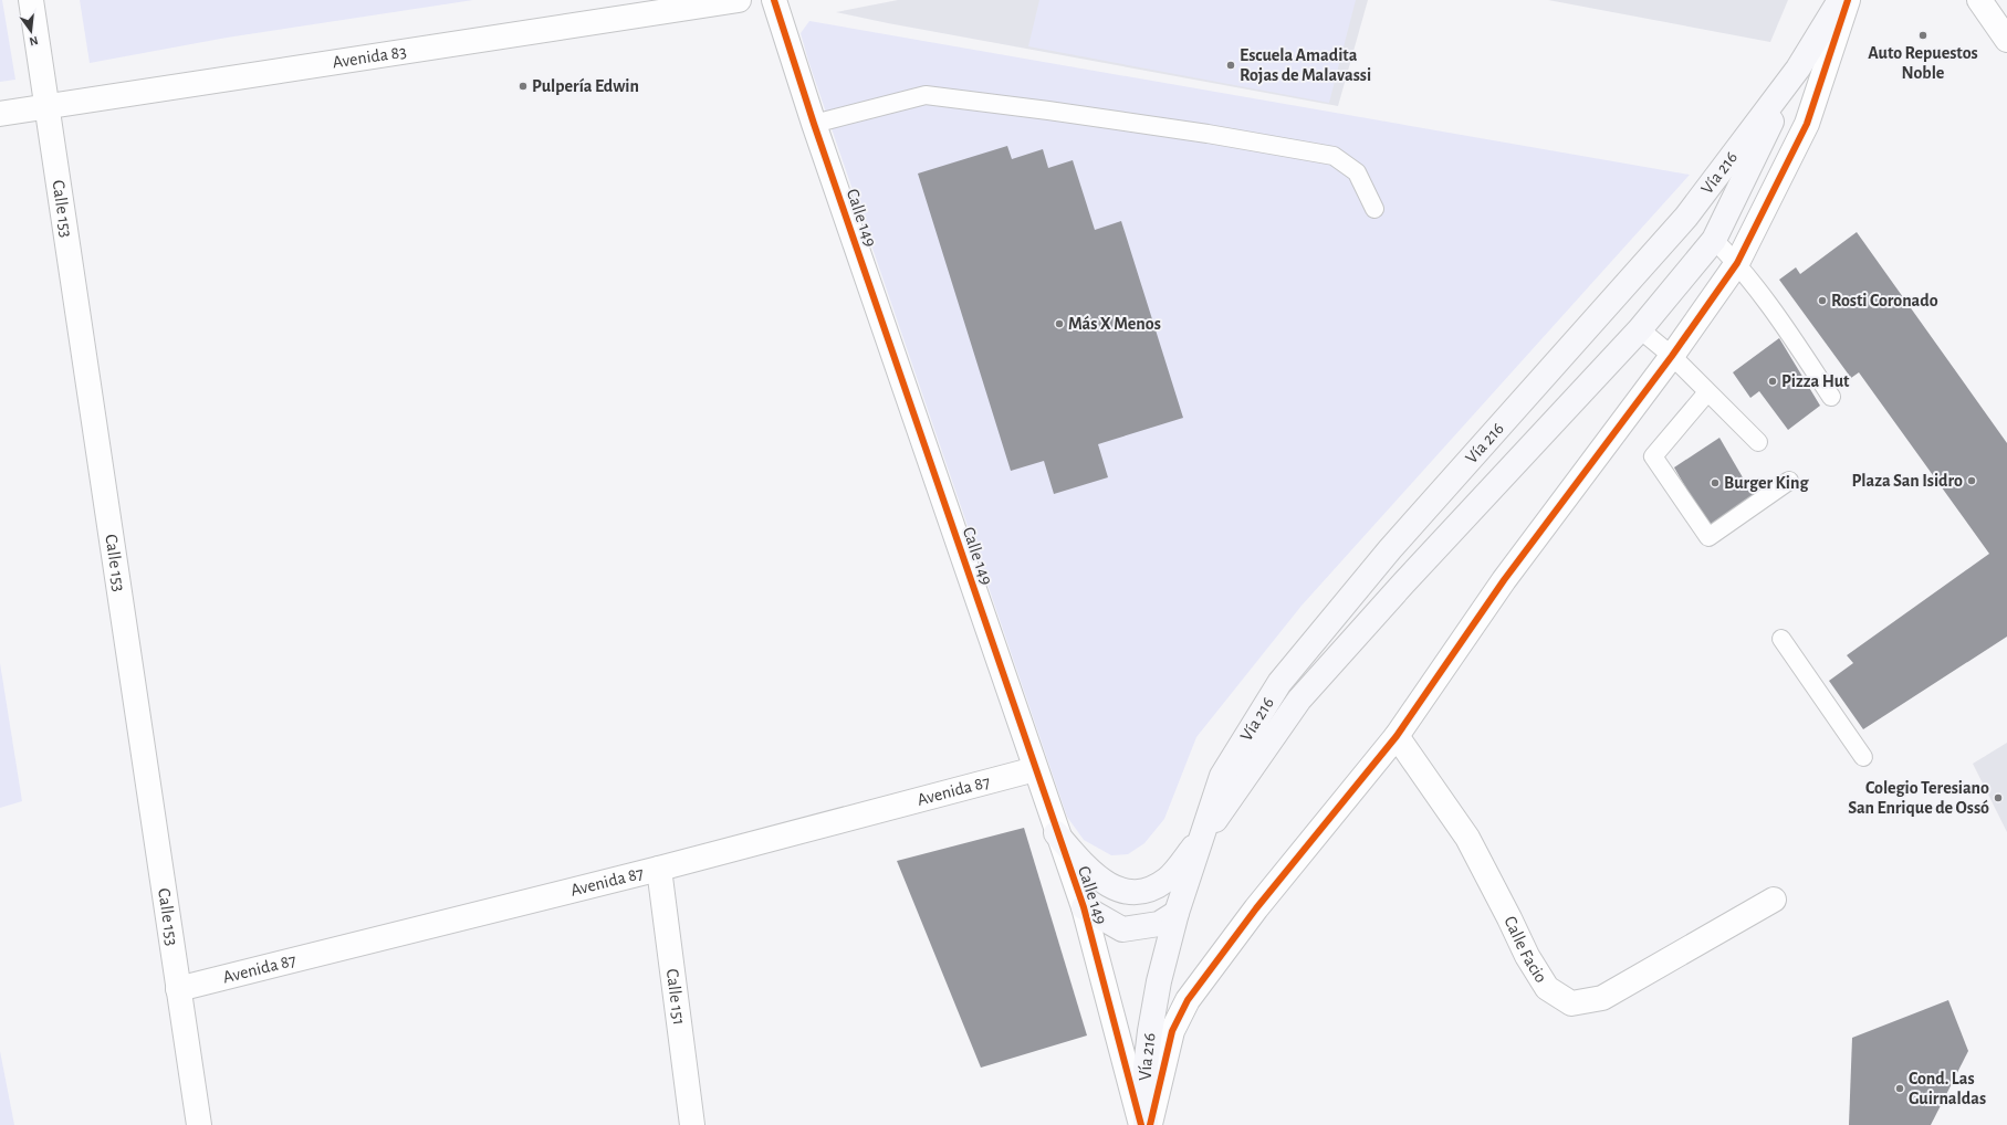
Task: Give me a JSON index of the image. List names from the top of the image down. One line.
{"streets":{"main road":["Vía 216"],"street":["Avenida 83","Calle 153","Calle 149","Avenida 87","Calle Facio","Calle 151"]},"crossings":[["Avenida 83","Calle 153"],["Calle 153","Avenida 87"],["Calle 149","Avenida 87"],["Avenida 87","Calle 151"]],"places":["Auto Repuestos Noble","Escuela Amadita Rojas de Malavassi","Pulpería Edwin","Rosti Coronado","Más X Menos","Pizza Hut","Plaza San Isidro","Burger King","Colegio Teresiano San Enrique de Ossó","Cond. Las Guirnaldas"],"north":"bottom"}
